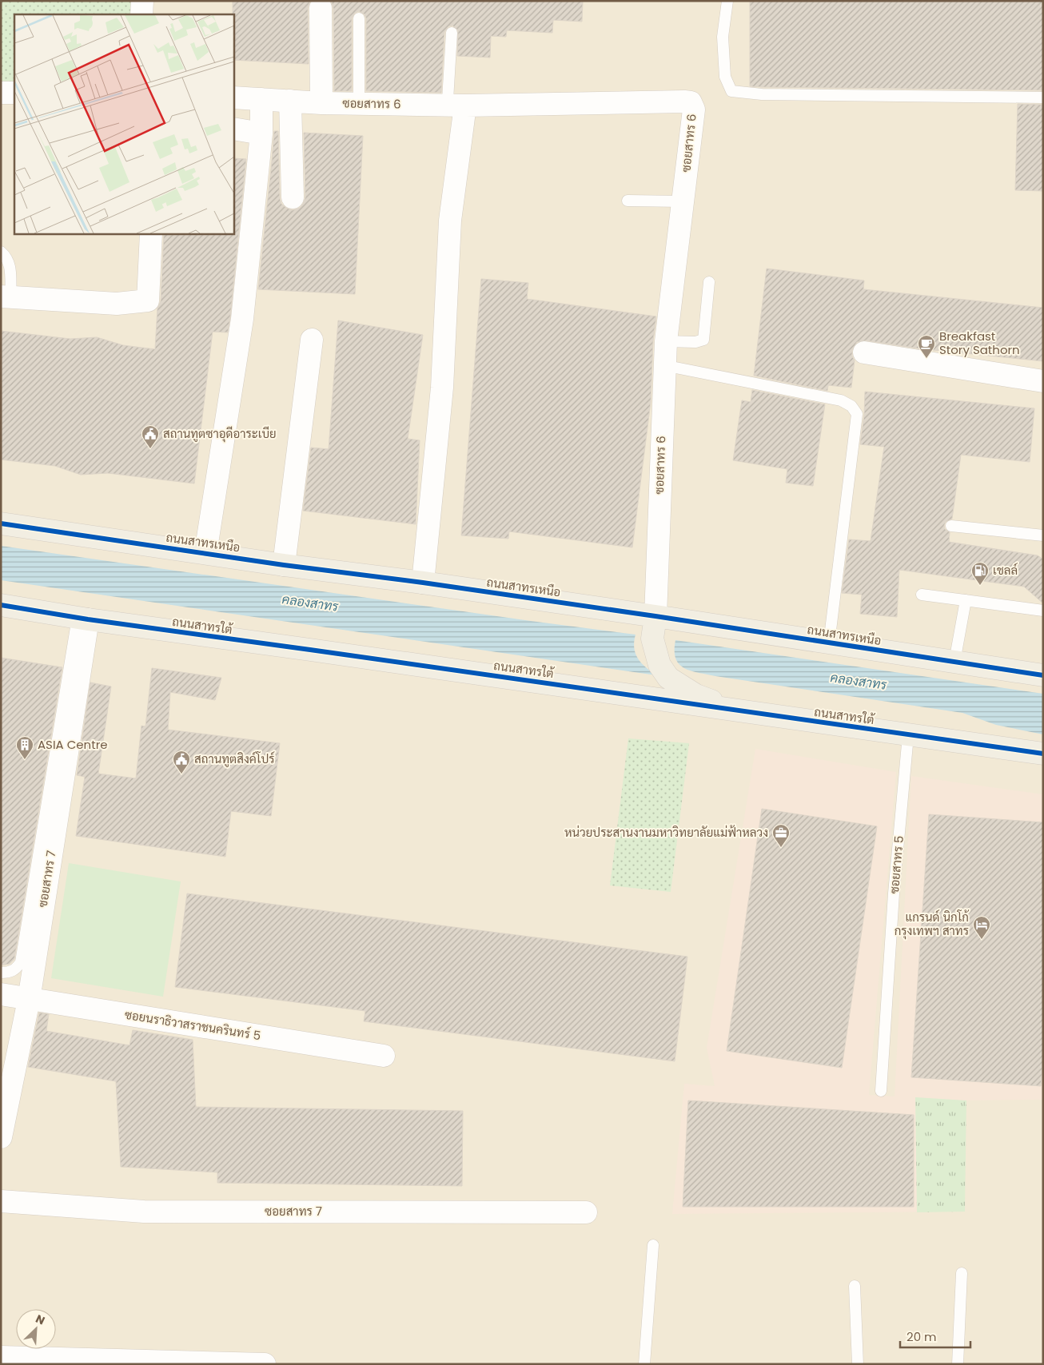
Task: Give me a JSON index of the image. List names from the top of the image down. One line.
{"streets":{"main road":["ถนนสาทรเหนือ","ถนนสาทรใต้"],"street":["ซอยสาทร 6","ซอยสาทร 7","ซอยนราธิวาสราชนครินทร์ 5"],"lane":["ซอยสาทร 5"]},"crossings":[["ซอยสาทร 6","ถนนสาทรเหนือ"],["ถนนสาทรใต้","ซอยสาทร 5"],["ถนนสาทรใต้","ซอยสาทร 7"],["ซอยสาทร 7","ซอยนราธิวาสราชนครินทร์ 5"]],"water":["คลองสาทร"],"places":{"cafe":["Breakfast Story Sathorn"],"public building":["สถานทูตซาอุดีอาระเบีย","สถานทูตสิงค์โปร์"],"fuel station":["เชลล์"],"building":["ASIA Centre"],"office":["หน่วยประสานงานมหาวิทยาลัยแม่ฟ้าหลวง"],"hotel":["แกรนด์ นิกโก้ กรุงเทพฯ สาทร"]},"scale_bar":"20 m","north":"top right"}
